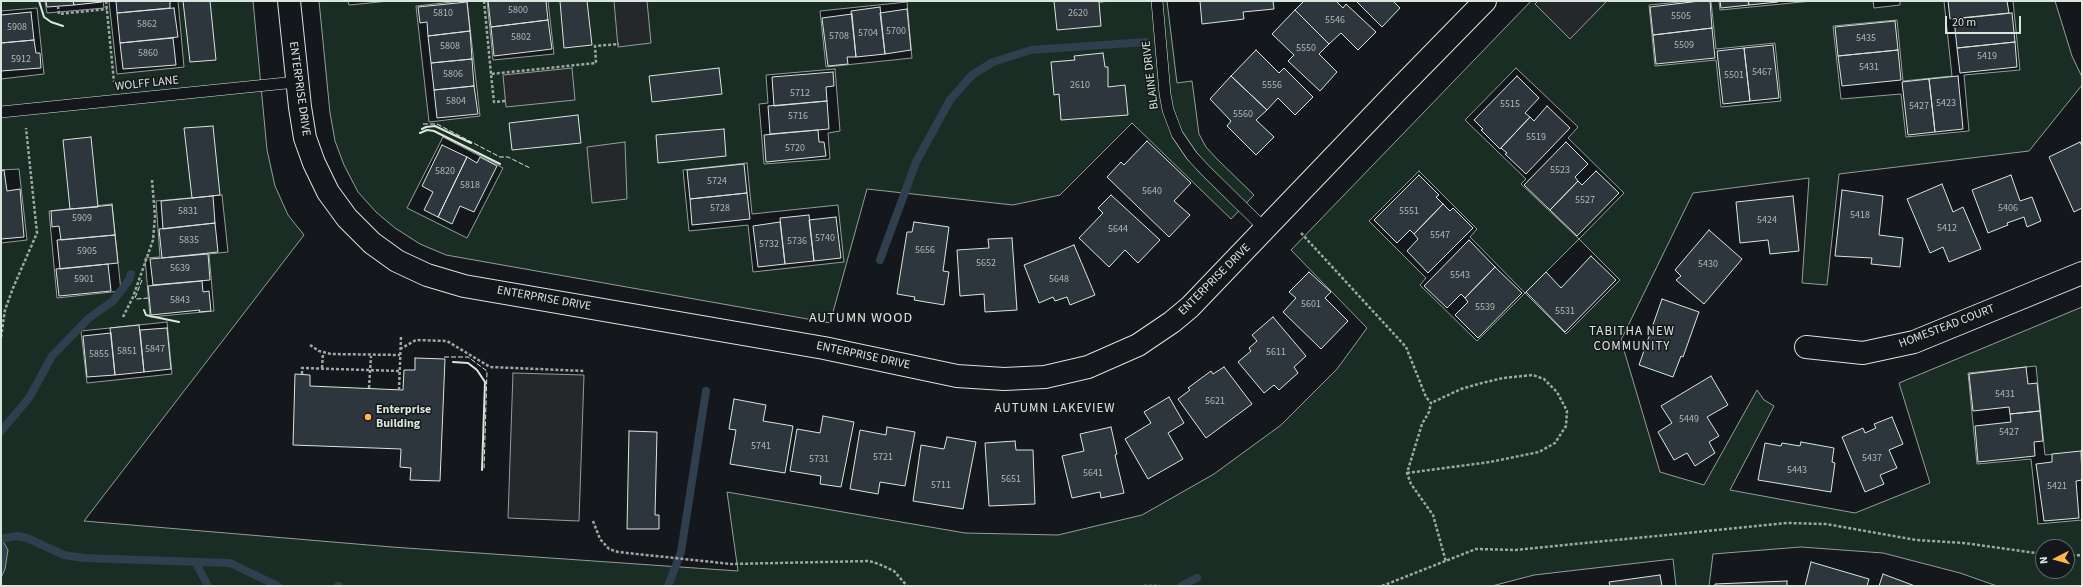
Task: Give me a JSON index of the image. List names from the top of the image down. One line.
{"streets":{"street":["ENTERPRISE DRIVE","HOMESTEAD COURT"],"lane":["BLAINE DRIVE","WOLFF LANE"]},"crossings":[["BLAINE DRIVE","ENTERPRISE DRIVE"],["WOLFF LANE","ENTERPRISE DRIVE"]],"districts":["AUTUMN WOOD","TABITHA NEW COMMUNITY","AUTUMN LAKEVIEW"],"places":["Enterprise Building"],"house_numbers":["5800","5810","2620","5505","5546","5862","5908","5700","5704","5708","5802","5435","5509","5808","5550","5860","5419","5912","5431","5467","5806","5501","2610","5556","5712","5804","5423","5515","5427","5560","5716","5519","5720","5523","5820","5724","5818","5640","5527","5728","5406","5831","5551","5418","5909","5424","5412","5644","5547","5740","5835","5736","5732","5656","5905","5652","5430","5639","5543","5901","5648","5843","5601","5539","5531","5847","5851","5611","5855","5431","5621","5449","5427","5741","5721","5437","5731","5443","5641","5651","5711","5421"],"scale_bar":"20 m","north":"left"}
